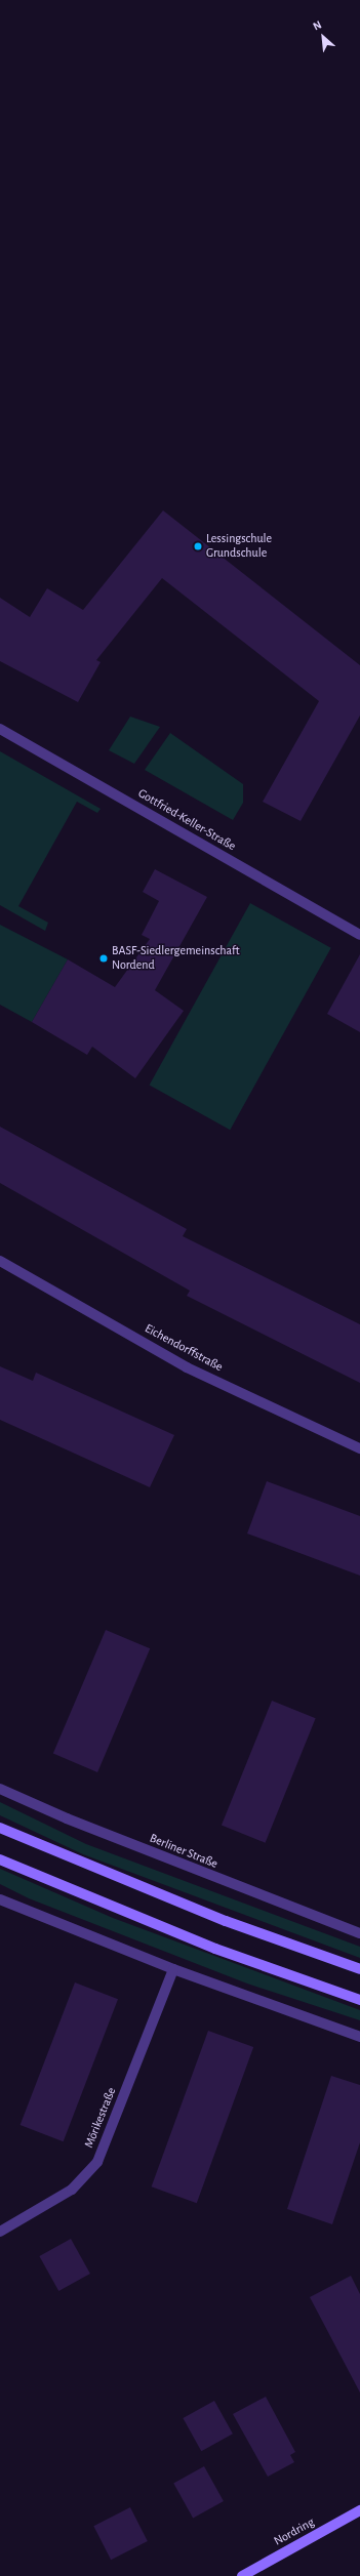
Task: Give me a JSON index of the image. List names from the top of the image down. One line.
{"streets":{"main road":["Nordring"],"street":["Gottfried-Keller-Straße","Eichendorffstraße","Berliner Straße","Mörikestraße"]},"places":["Lessingschule Grundschule","BASF-Siedlergemeinschaft Nordend"],"north":"top left"}
